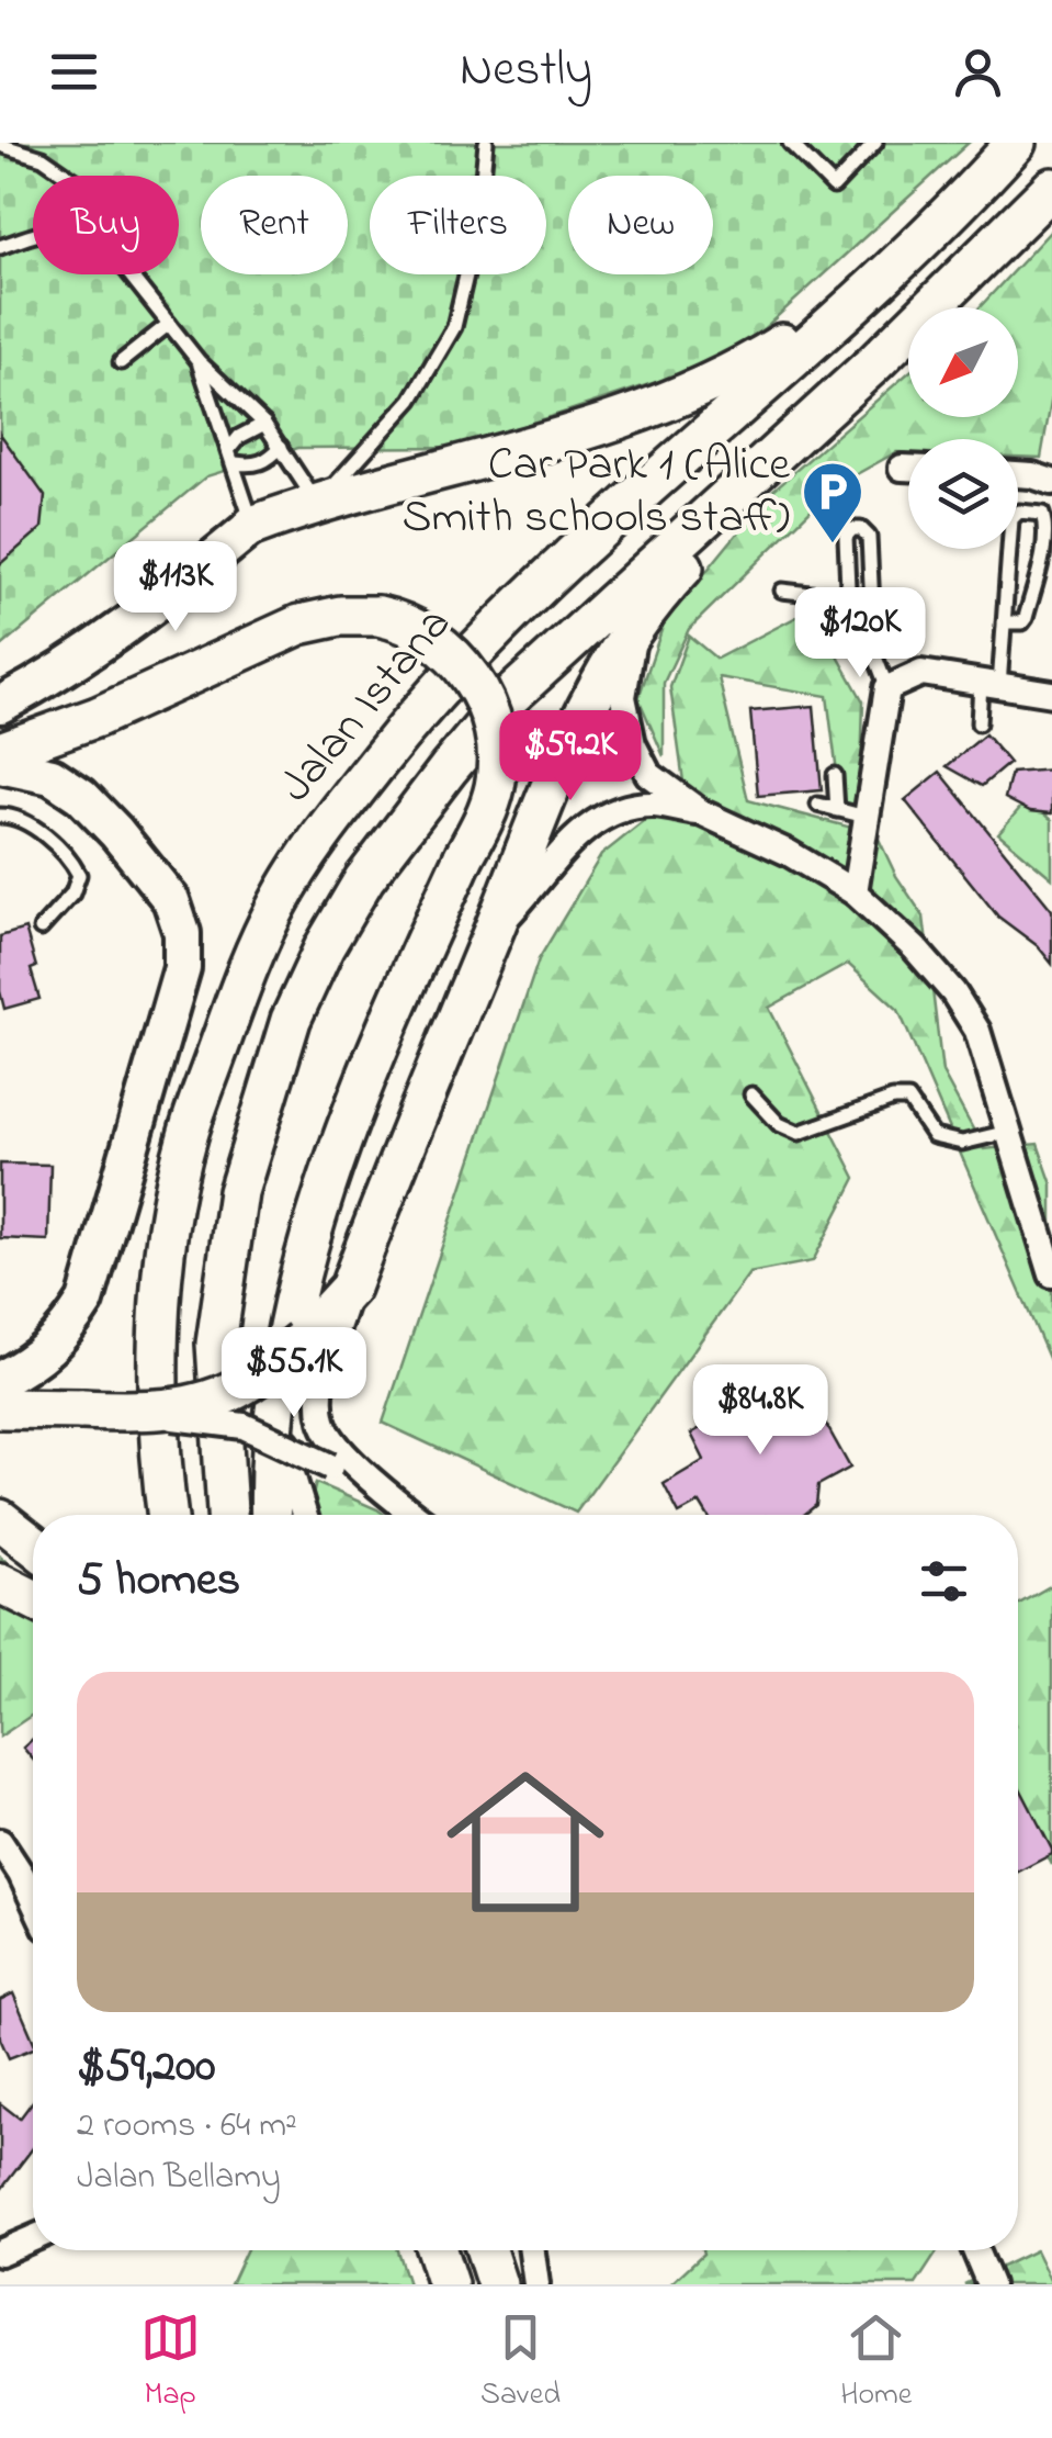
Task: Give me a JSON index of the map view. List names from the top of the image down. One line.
{"streets":{"main road":["Jalan Istana"]},"places":{"parking":["Car Park 1 (Alice Smith schools staff)"]},"north":"bottom left","page":{"header":"Nestly","chip":["Buy","Rent","Filters","New"],"price":["$113K","$120K","$59.2K","$55.1K","$84.8K"],"heading":"5 homes","list":[{"name":"$59,200","note":"2 rooms · 64 m² · Jalan Bellamy"}],"tabs":["Map","Saved","Home"]}}
